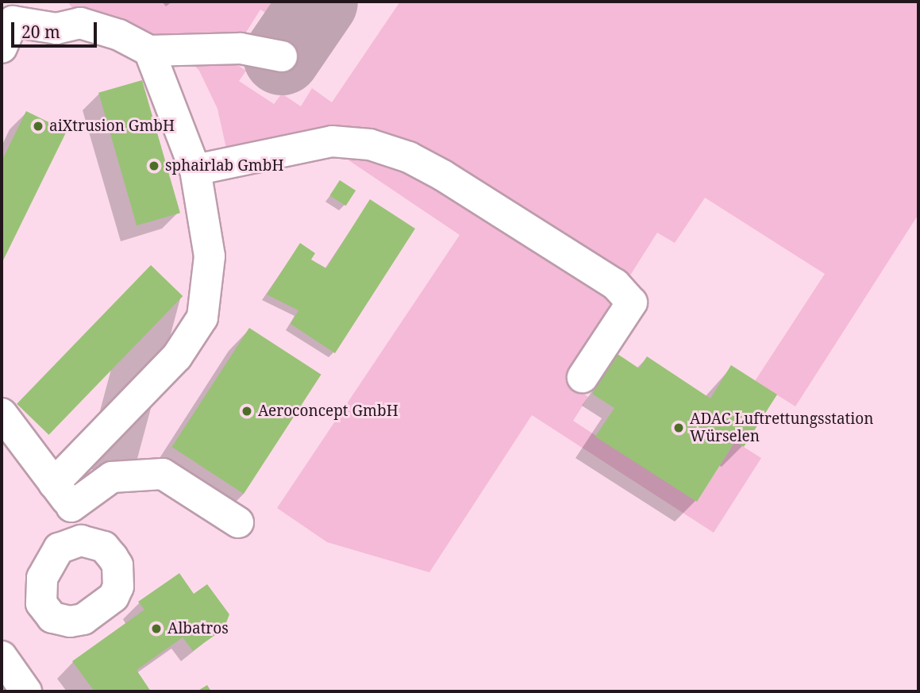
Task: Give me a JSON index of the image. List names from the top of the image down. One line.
{"places":["aiXtrusion GmbH","sphairlab GmbH","Aeroconcept GmbH","ADAC Luftrettungsstation Würselen","Albatros"],"scale_bar":"20 m"}
